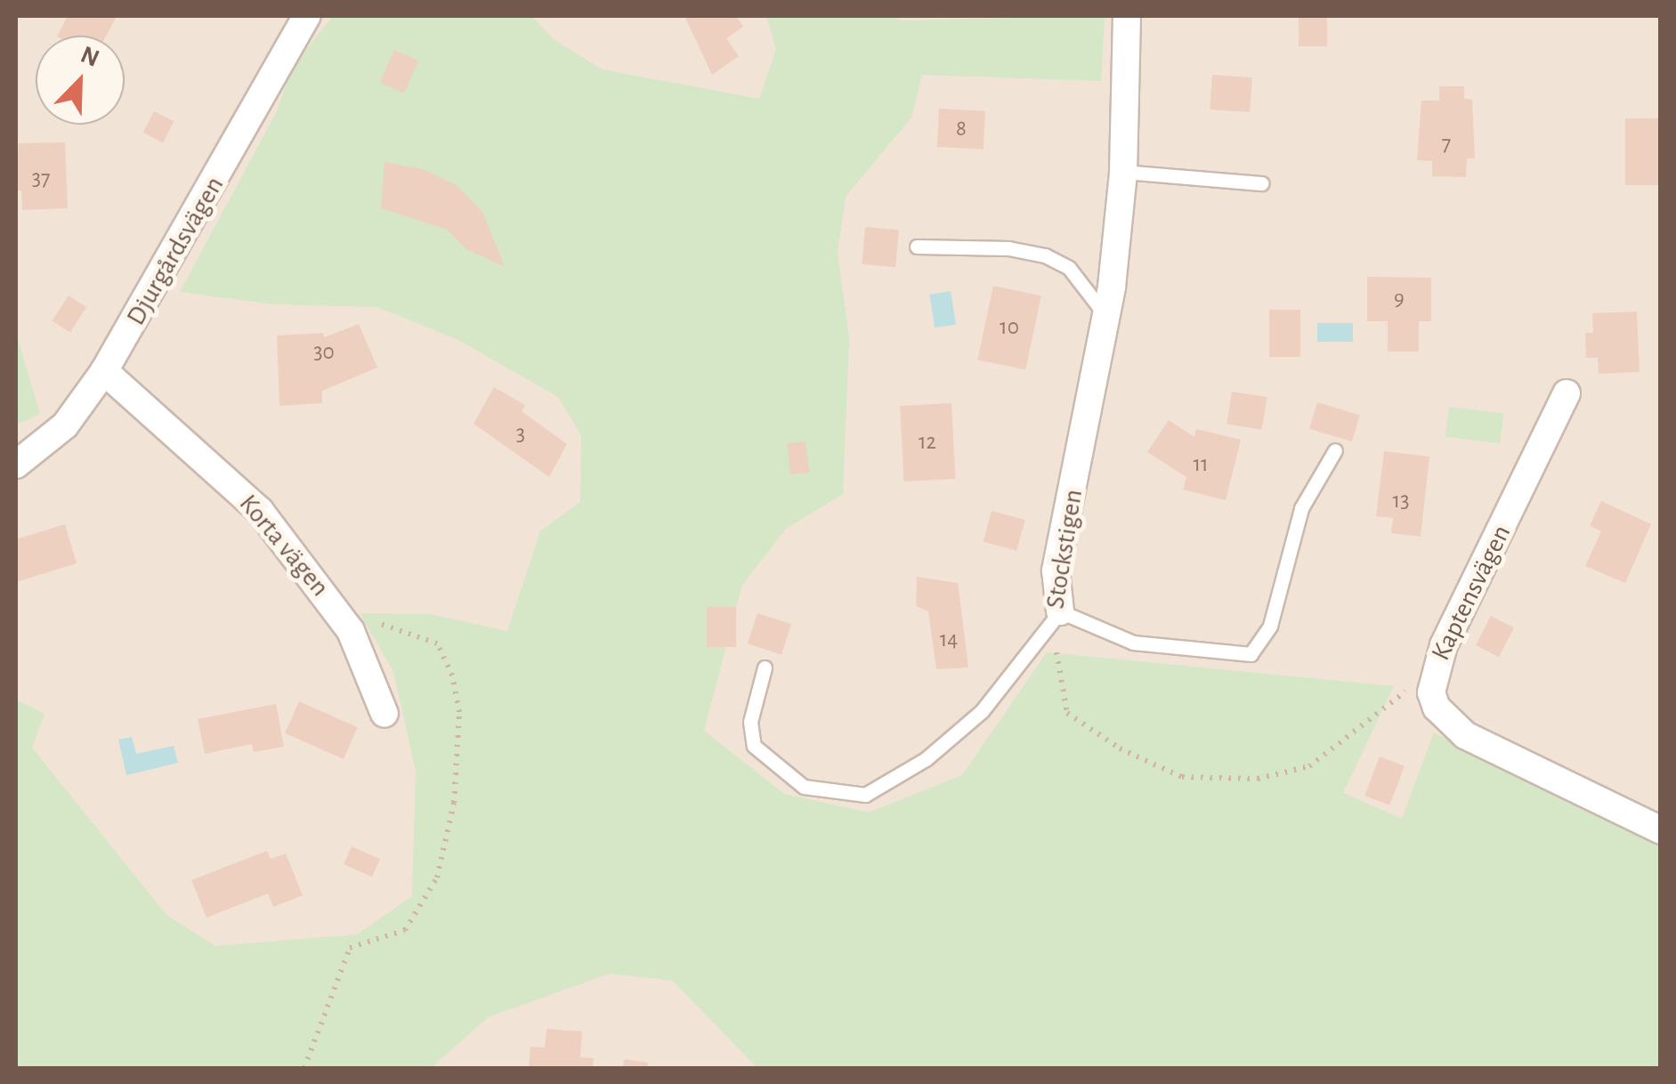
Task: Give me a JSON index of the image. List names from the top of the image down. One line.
{"streets":{"street":["Djurgårdsvägen","Korta vägen","Stockstigen","Kaptensvägen"]},"crossings":[["Djurgårdsvägen","Korta vägen"]],"house_numbers":["8","7","37","9","10","30","3","12","11","13","14"],"north":"top right"}
